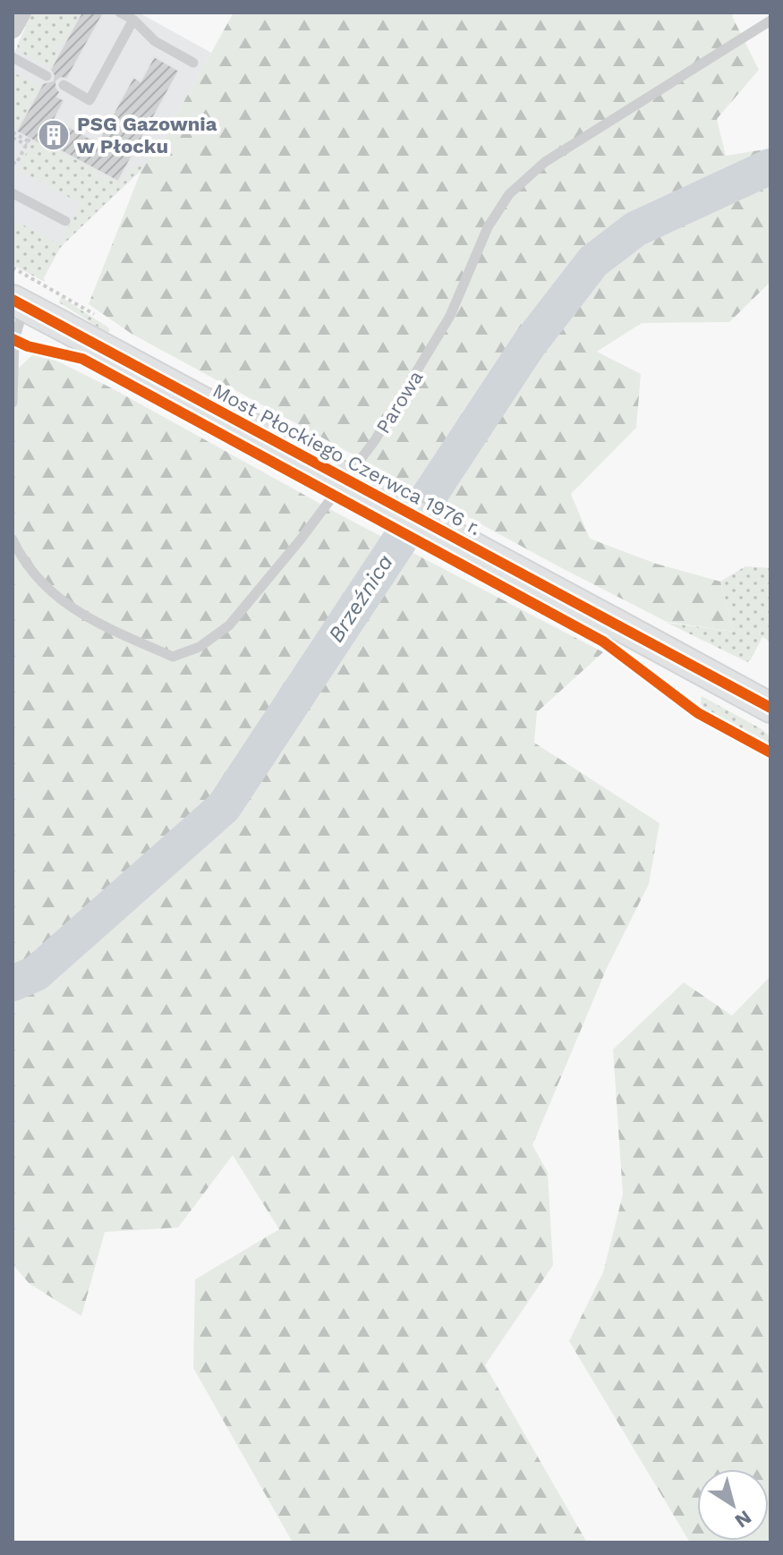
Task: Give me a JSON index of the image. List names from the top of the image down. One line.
{"streets":{"street":["Most Płockiego Czerwca 1976 r."],"lane":["Parowa"]},"water":["Brzeźnica"],"places":{"building":["PSG Gazownia w Płocku"]},"north":"bottom right"}
